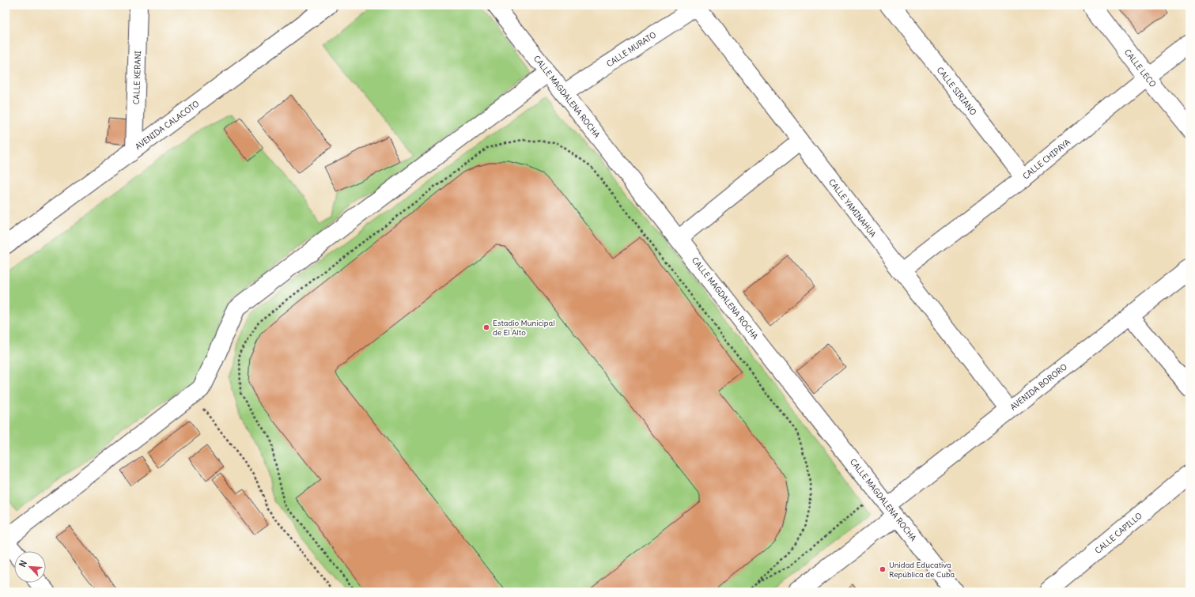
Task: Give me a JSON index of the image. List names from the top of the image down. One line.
{"streets":{"street":["CALLE MURATO","CALLE LECO","CALLE KERANI","CALLE SIRIANO","CALLE MAGDALENA ROCHA","AVENIDA CALACOTO","CALLE CHIPAYA","CALLE YAMINAHUA","AVENIDA BORORO","CALLE CAPILLO"]},"crossings":[["CALLE MURATO","CALLE MAGDALENA ROCHA"],["CALLE MURATO","CALLE YAMINAHUA"],["CALLE LECO","CALLE CHIPAYA"],["CALLE KERANI","AVENIDA CALACOTO"],["CALLE SIRIANO","CALLE CHIPAYA"],["CALLE MAGDALENA ROCHA","AVENIDA BORORO"],["CALLE CHIPAYA","CALLE YAMINAHUA"],["CALLE YAMINAHUA","AVENIDA BORORO"]],"places":["Estadio Municipal de El Alto","Unidad Educativa República de Cuba"],"north":"top left"}
